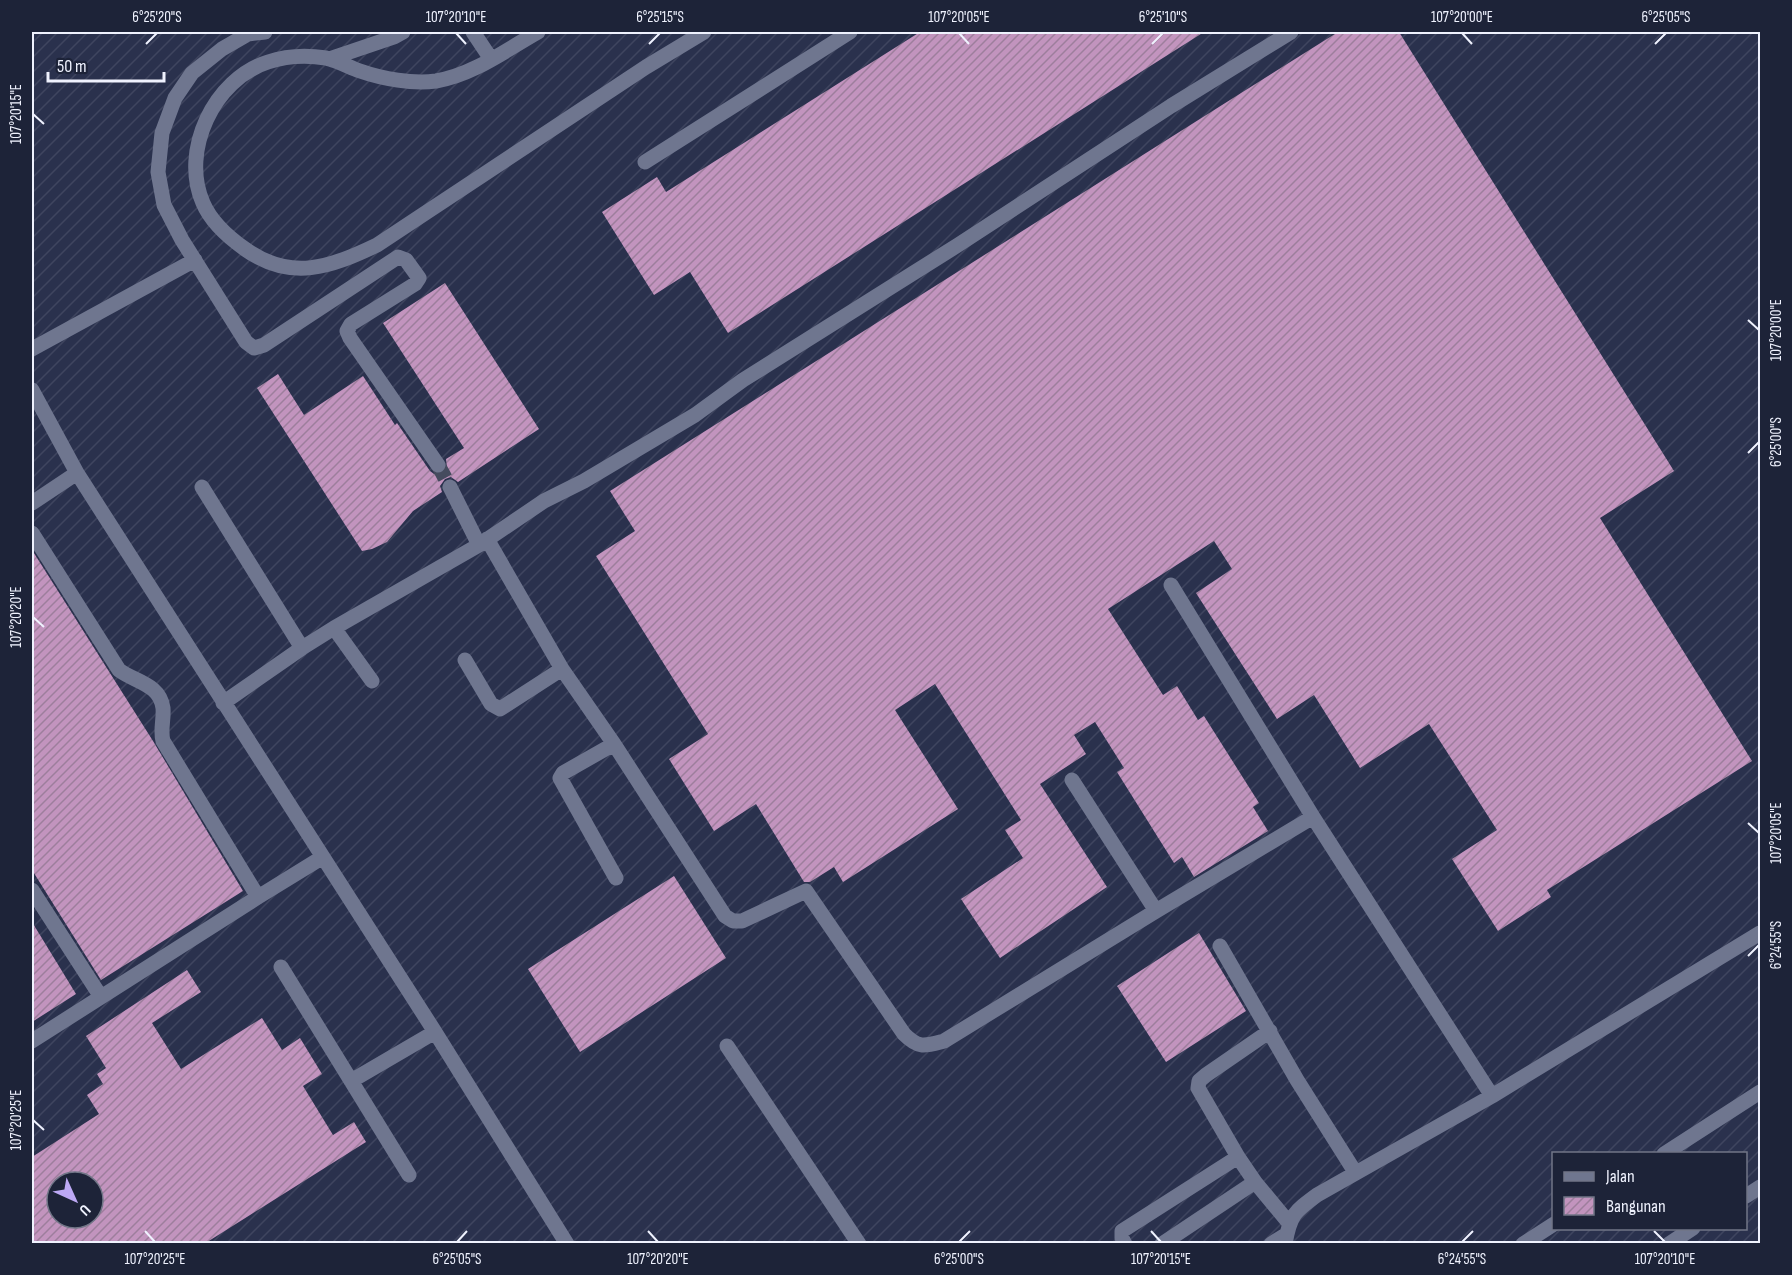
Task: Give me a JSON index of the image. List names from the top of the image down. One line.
{"legend":["Jalan","Bangunan"],"scale_bar":"50 m","north":"bottom right","coordinates":["6°25'20\"S","107°20'10\"E","6°25'15\"S","107°20'05\"E","6°25'10\"S","107°20'00\"E","6°25'05\"S","107°20'15\"E","6°25'00\"S","107°20'20\"E","6°24'55\"S","107°20'25\"E"]}
